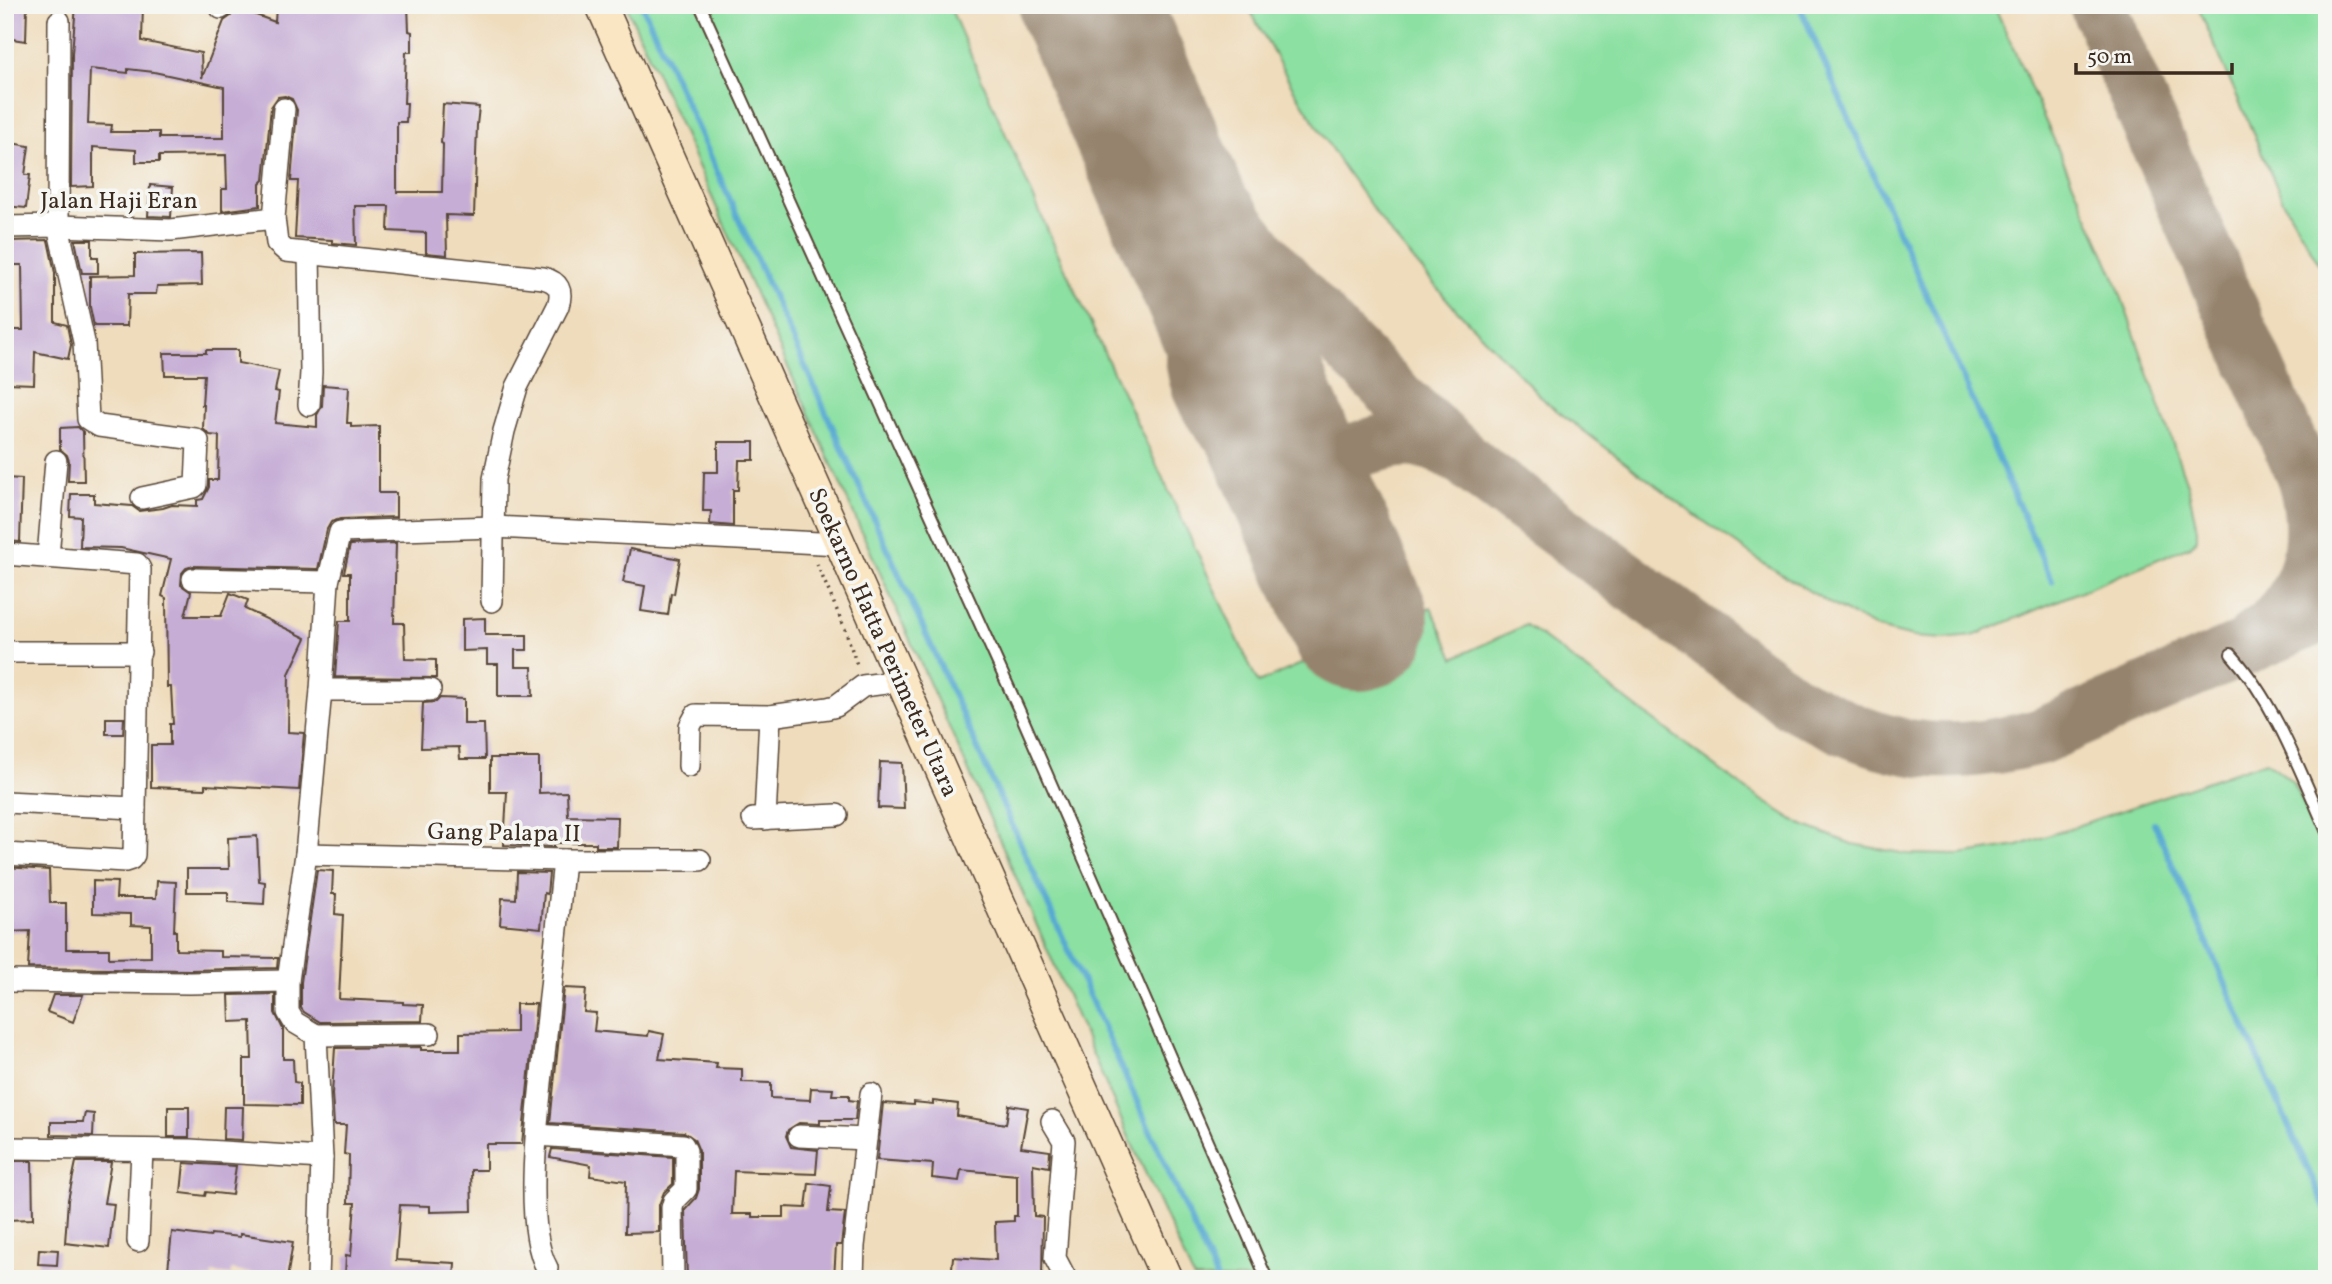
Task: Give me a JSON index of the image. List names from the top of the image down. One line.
{"streets":{"main road":["Soekarno Hatta Perimeter Utara"],"street":["Jalan Haji Eran","Gang Palapa II"]},"scale_bar":"50 m"}
